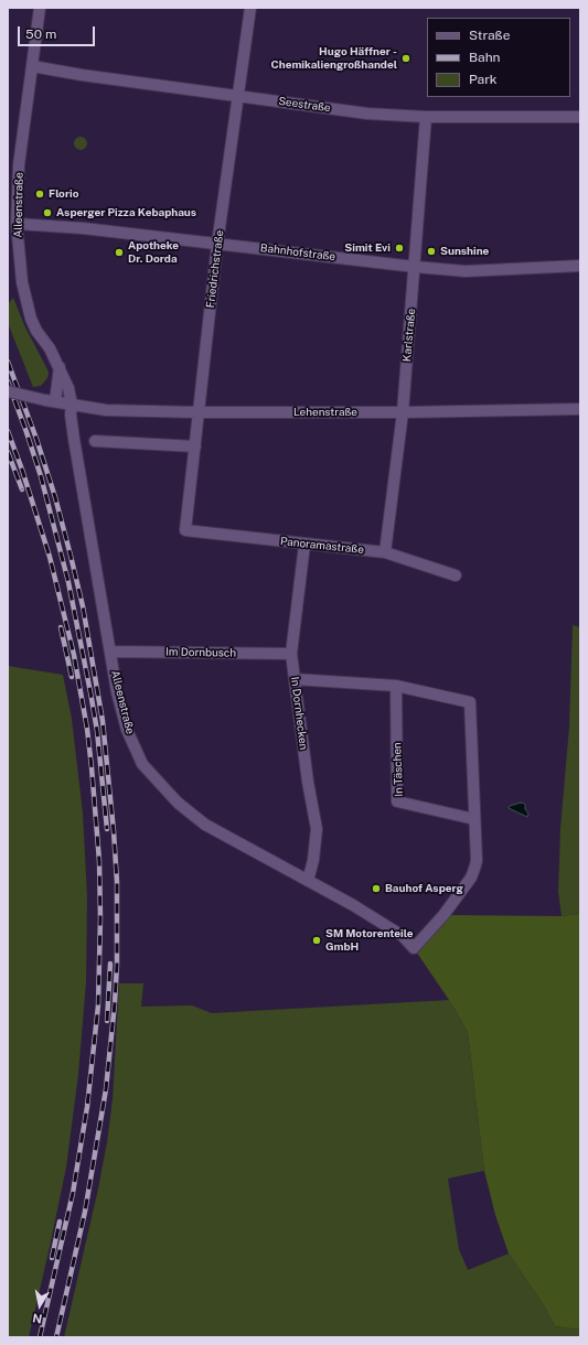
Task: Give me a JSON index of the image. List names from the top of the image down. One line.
{"streets":{"street":["Seestraße","Alleenstraße","Bahnhofstraße","Friedrichstraße","Karlstraße","Lehenstraße","Panoramastraße","Im Dornbusch","In Dornhecken","In Täschen"]},"crossings":[["Seestraße","Alleenstraße"],["Seestraße","Friedrichstraße"],["Seestraße","Karlstraße"],["Alleenstraße","Bahnhofstraße"],["Alleenstraße","Lehenstraße"],["Alleenstraße","Im Dornbusch"],["Alleenstraße","In Dornhecken"],["Alleenstraße","In Täschen"],["Bahnhofstraße","Friedrichstraße"],["Bahnhofstraße","Karlstraße"],["Friedrichstraße","Lehenstraße"],["Friedrichstraße","Panoramastraße"],["Karlstraße","Lehenstraße"],["Karlstraße","Panoramastraße"],["Panoramastraße","In Dornhecken"],["Im Dornbusch","In Dornhecken"]],"places":["Hugo Häffner - Chemikaliengroßhandel","Florio","Asperger Pizza Kebaphaus","Simit Evi","Sunshine","Apotheke Dr. Dorda","Bauhof Asperg","SM Motorenteile GmbH"],"legend":["Straße","Bahn","Park"],"scale_bar":"50 m","north":"bottom"}
